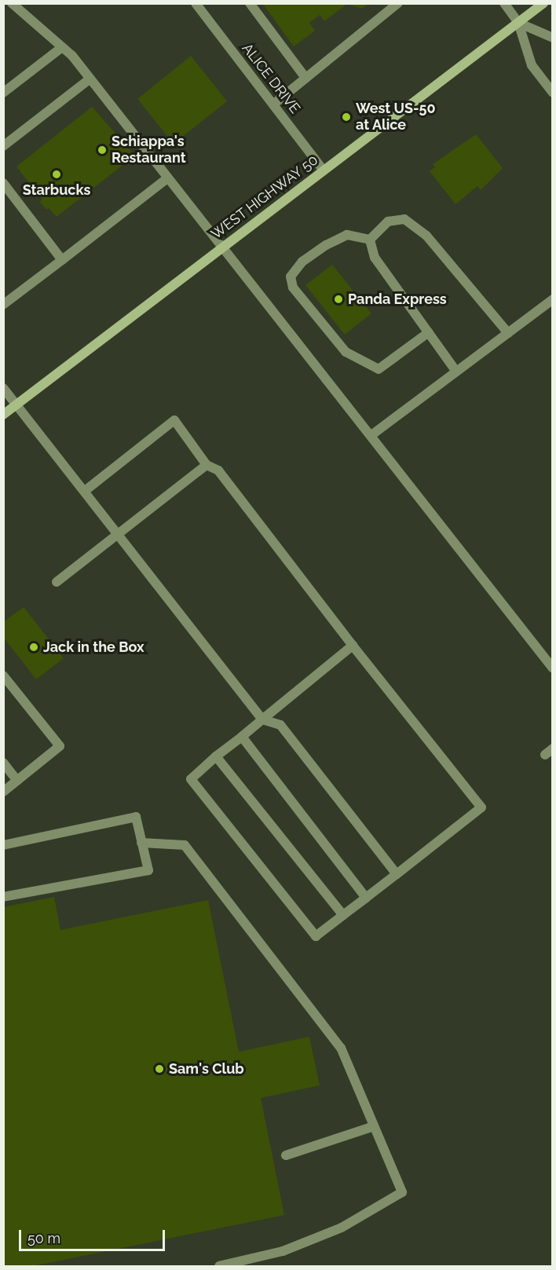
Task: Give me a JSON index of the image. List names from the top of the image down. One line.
{"streets":{"main road":["WEST HIGHWAY 50"],"street":["ALICE DRIVE"]},"crossings":[["ALICE DRIVE","WEST HIGHWAY 50"]],"places":["West US-50 at Alice","Schiappa's Restaurant","Starbucks","Panda Express","Jack in the Box","Sam's Club"],"scale_bar":"50 m"}
